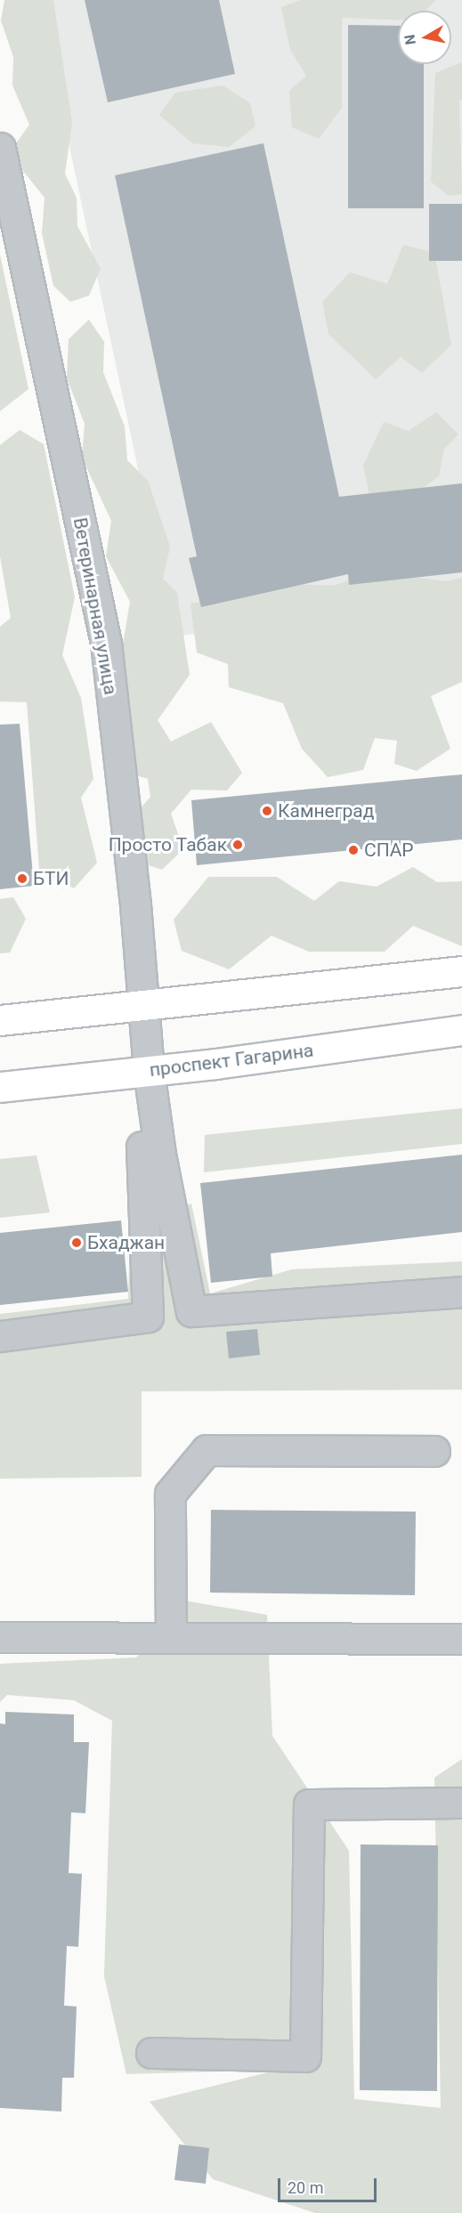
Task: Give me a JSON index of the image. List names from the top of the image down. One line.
{"streets":{"main road":["проспект Гагарина"],"street":["Ветеринарная улица"]},"crossings":[["Ветеринарная улица","проспект Гагарина"]],"places":["Камнеград","Просто Табак","СПАР","БТИ","Бхаджан"],"scale_bar":"20 m","north":"left"}
